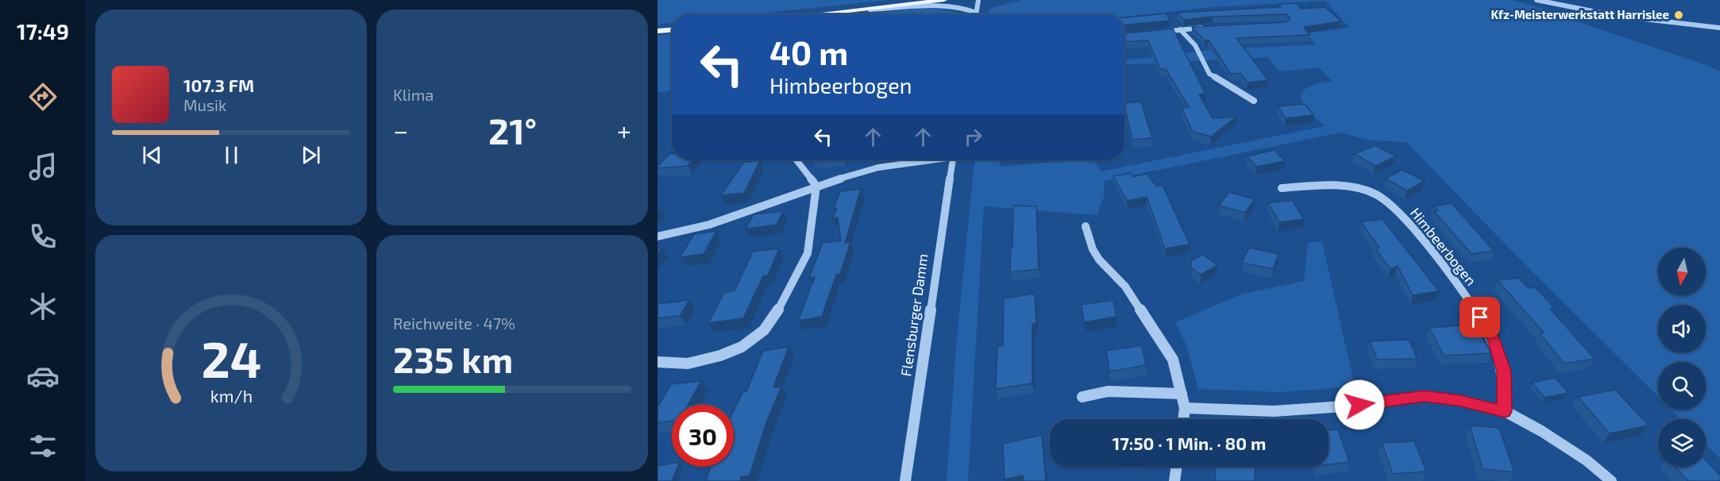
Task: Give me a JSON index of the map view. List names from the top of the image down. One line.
{"streets":{"street":["Himbeerbogen","Flensburger Damm"]},"places":["Kfz-Meisterwerkstatt Harrislee"],"north":"bottom","page":{"tabs":"17:49","tile":["Klima",["Reichweite · 47%","235 km"]],"turn":["40 m","Himbeerbogen"],"song":["107.3 FM","Musik"],"heat":["−","21°","+"],"limit":"30","trip":"17:50 · 1 Min. · 80 m","gauge":["24","km/h"]}}
